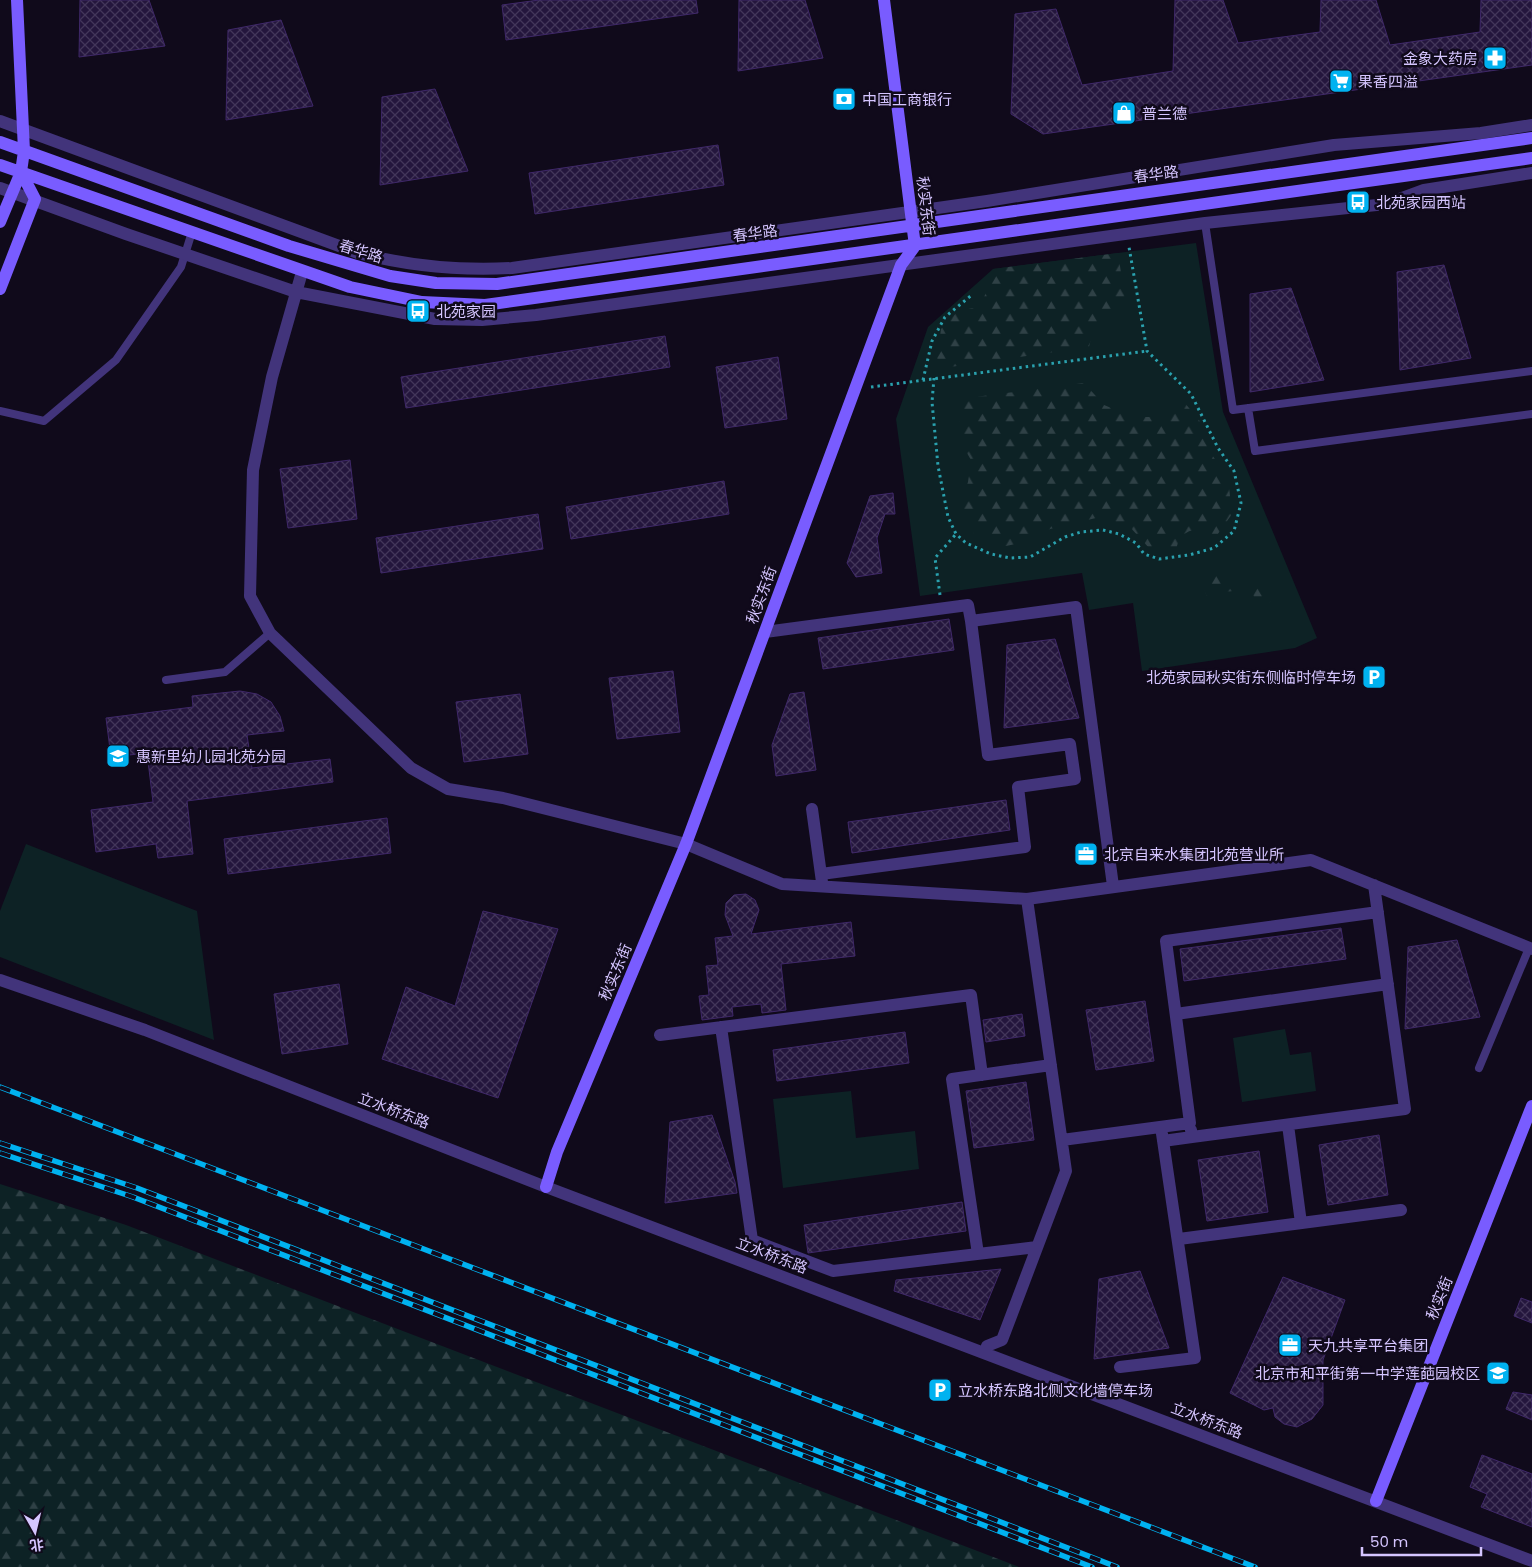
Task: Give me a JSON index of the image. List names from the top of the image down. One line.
{"streets":{"street":["春华路","秋实东街","立水桥东路","秋实街"]},"crossings":[["春华路","秋实东街"],["秋实东街","立水桥东路"],["立水桥东路","秋实街"]],"places":{"pharmacy":["金象大药房"],"supermarket":["果香四溢"],"bank":["中国工商银行"],"shop":["普兰德"],"bus stop":["北苑家园西站","北苑家园"],"parking":["北苑家园秋实街东侧临时停车场","立水桥东路北侧文化墙停车场"],"school or university":["惠新里幼儿园北苑分园","北京市和平街第一中学莲葩园校区"],"office":["北京自来水集团北苑营业所","天九共享平台集团"]},"scale_bar":"50 m","north":"bottom"}
